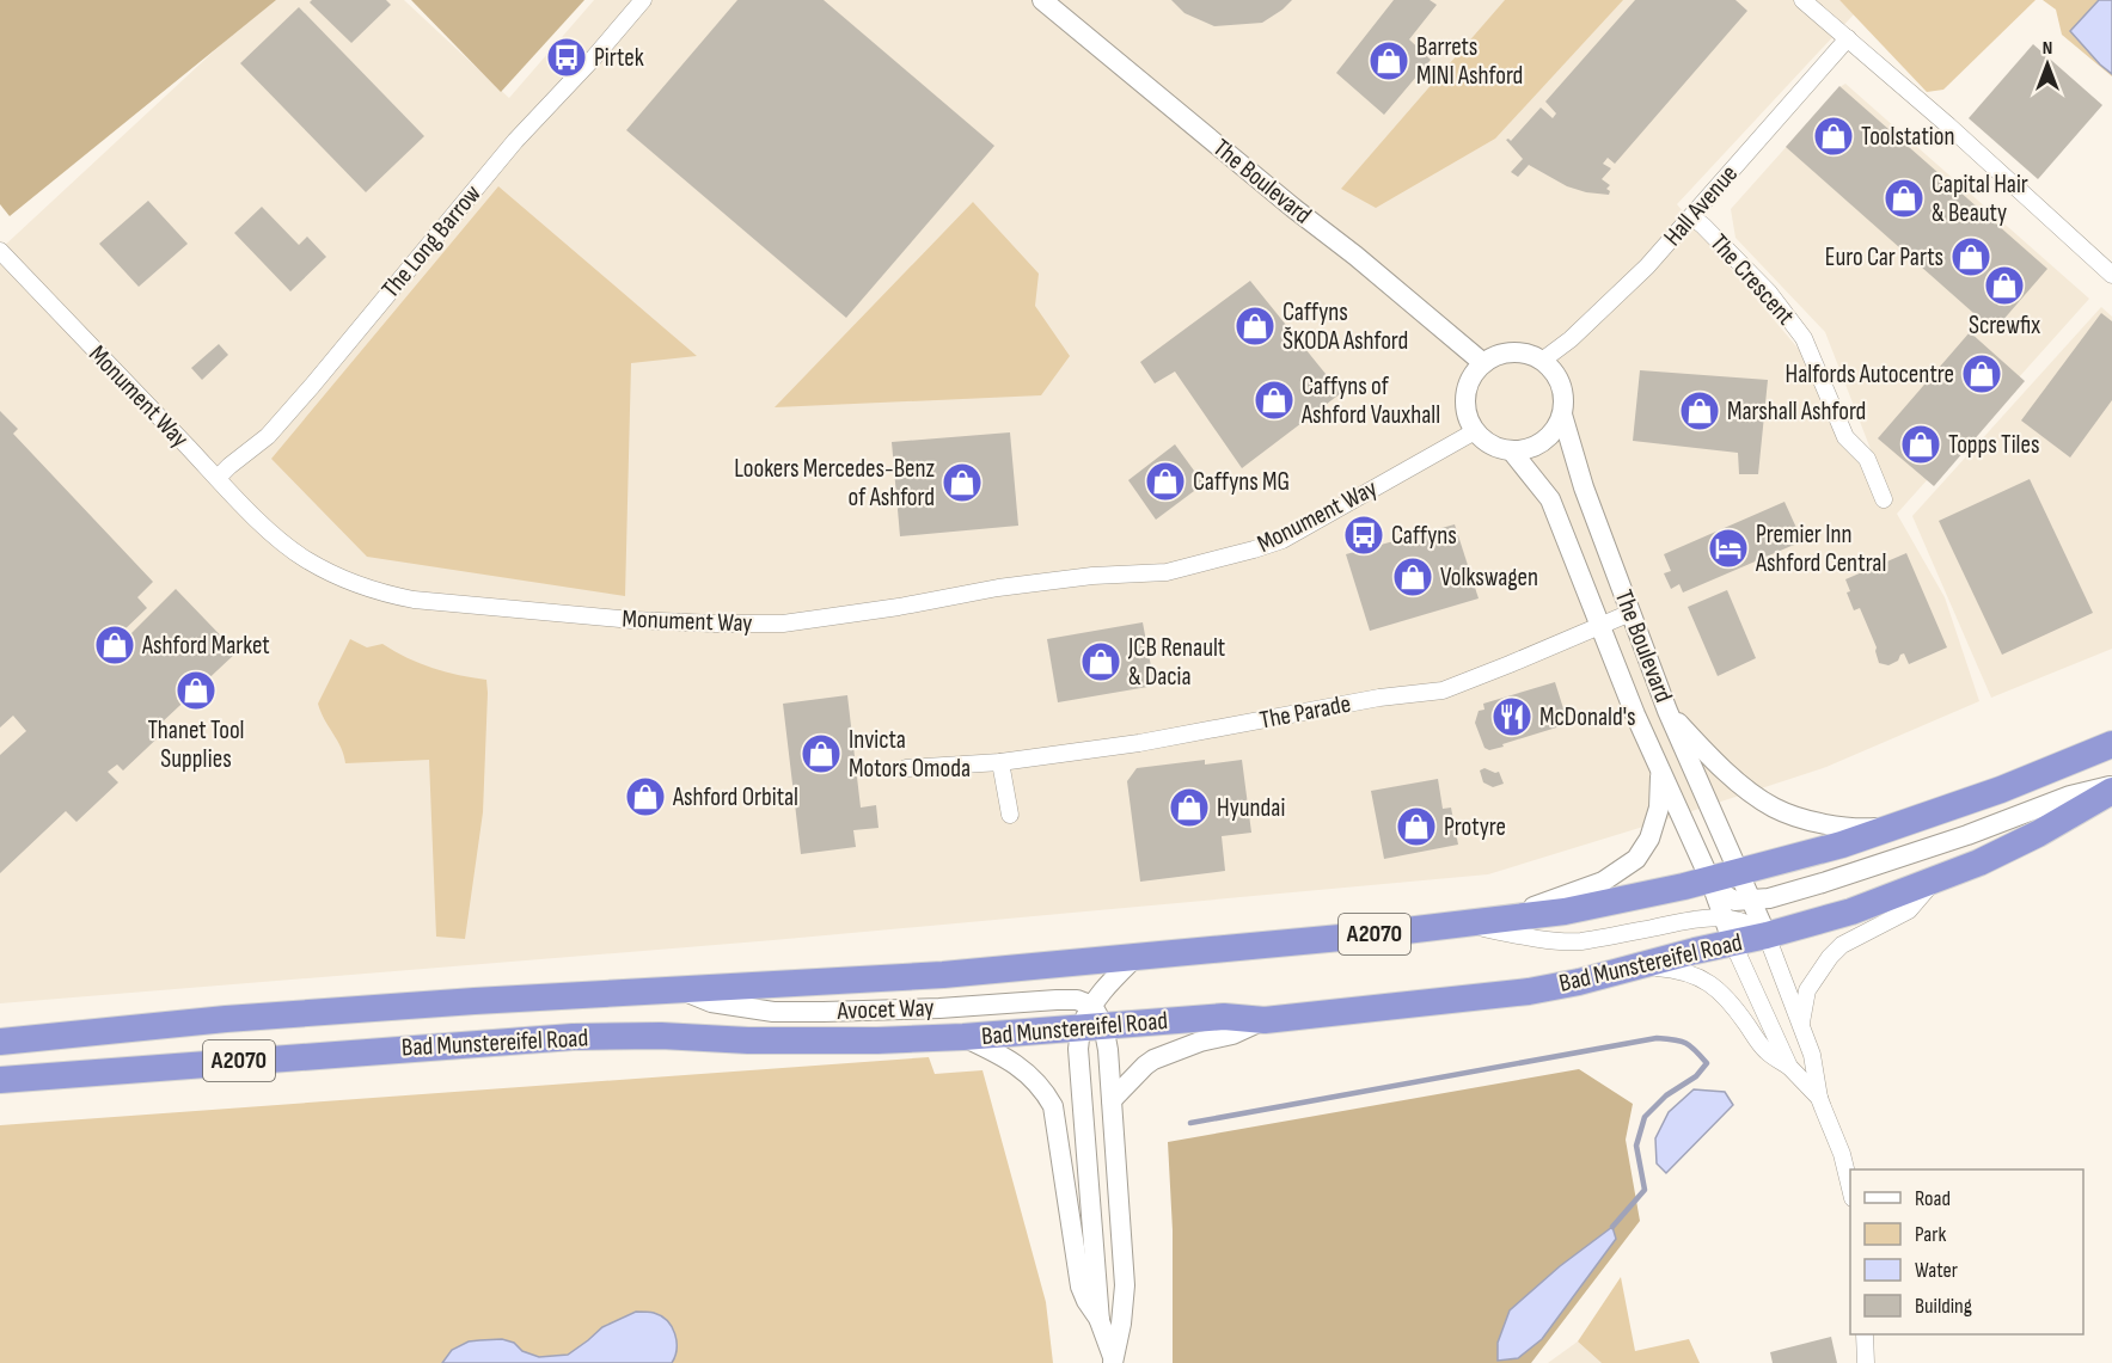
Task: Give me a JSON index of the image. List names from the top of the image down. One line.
{"streets":{"highway":["A2070","Bad Munstereifel Road"],"street":["The Boulevard","Hall Avenue","The Long Barrow","The Crescent","Monument Way","The Parade","Avocet Way"]},"crossings":[["The Boulevard","Hall Avenue"],["The Boulevard","Monument Way"],["The Boulevard","The Parade"],["The Boulevard","Bad Munstereifel Road"],["Hall Avenue","The Crescent"],["Hall Avenue","Monument Way"],["The Long Barrow","Monument Way"],["Bad Munstereifel Road","Avocet Way"]],"places":{"bus stop":["Pirtek","Caffyns"],"shop":["Barrets MINI Ashford","Toolstation","Capital Hair & Beauty","Euro Car Parts","Screwfix","Caffyns ŠKODA Ashford","Halfords Autocentre","Caffyns of Ashford Vauxhall","Marshall Ashford","Topps Tiles","Caffyns MG","Lookers Mercedes-Benz of Ashford","Volkswagen","Ashford Market","JCB Renault & Dacia","Thanet Tool Supplies","Invicta Motors Omoda","Ashford Orbital","Hyundai","Protyre"],"hotel":["Premier Inn Ashford Central"],"restaurant":["McDonald's"]},"legend":["Road","Park","Water","Building"],"north":"top"}
